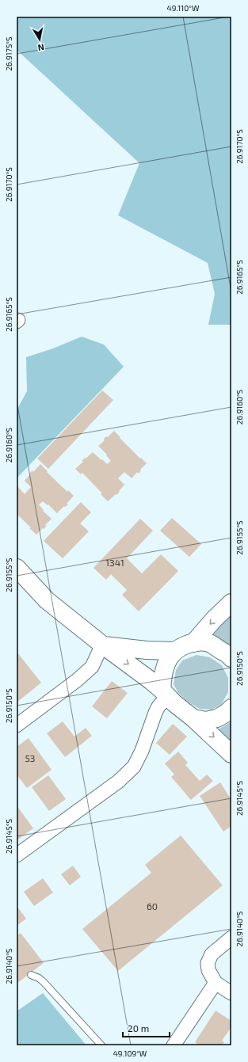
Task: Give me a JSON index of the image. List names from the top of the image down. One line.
{"house_numbers":["1341","53","60"],"scale_bar":"20 m","north":"bottom","coordinates":["49.110°W","26.9175°S","26.9170°S","26.9165°S","26.9160°S","26.9155°S","26.9150°S","26.9145°S","26.9140°S","49.109°W"]}
